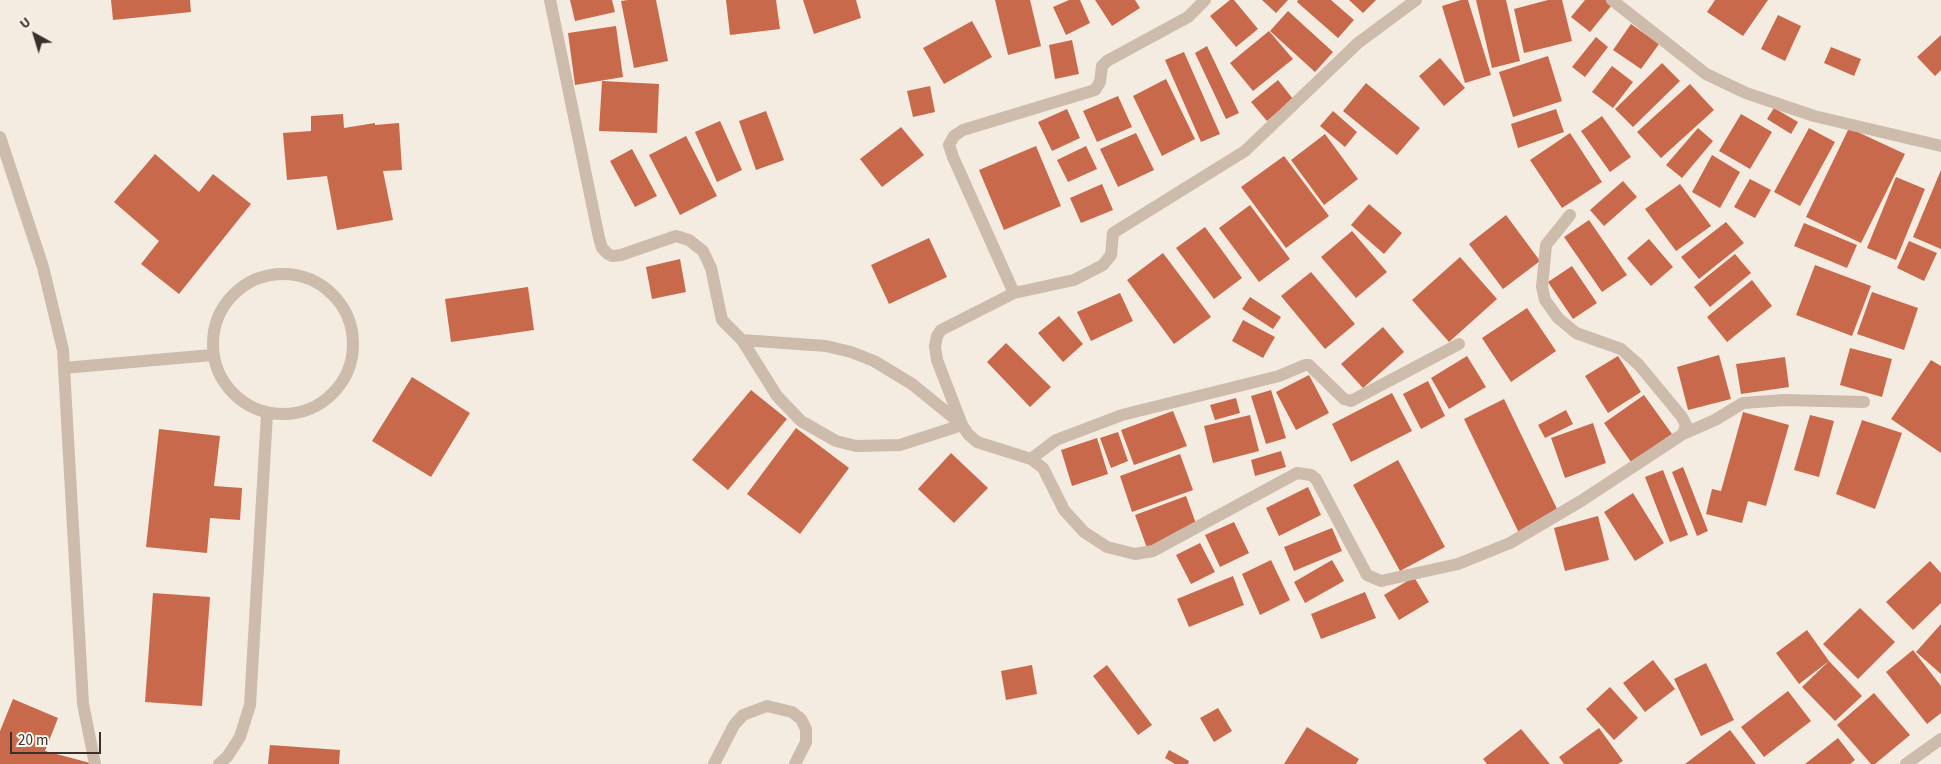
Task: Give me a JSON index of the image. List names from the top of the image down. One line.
{"scale_bar":"20 m","north":"top left"}
